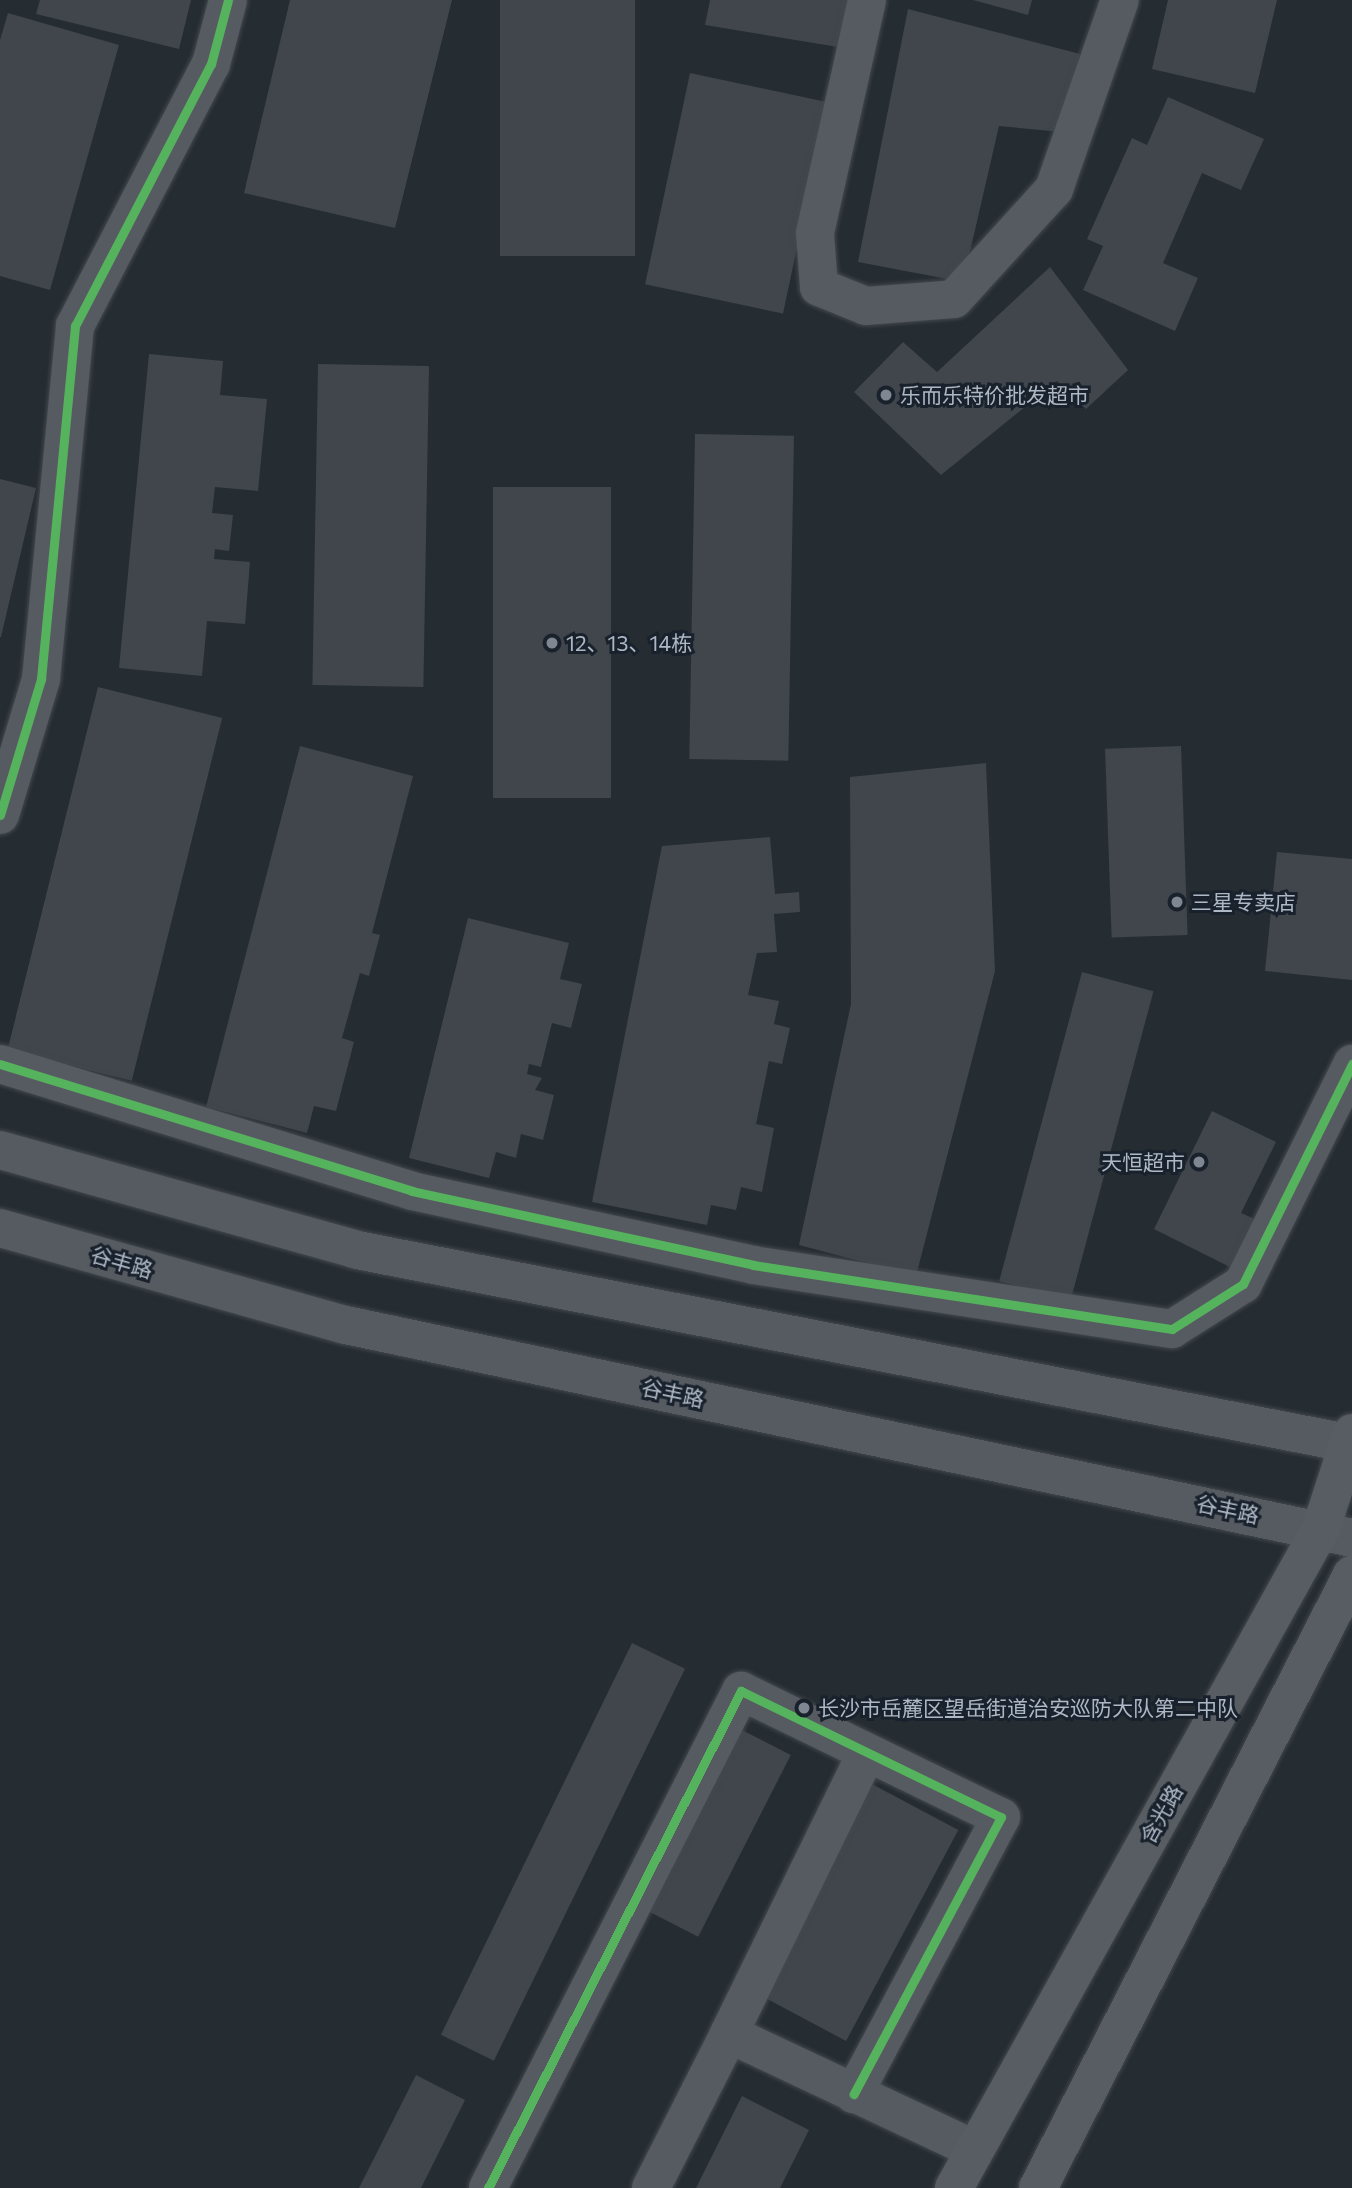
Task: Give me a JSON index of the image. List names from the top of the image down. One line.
{"streets":{"main road":["含光路"],"street":["谷丰路"]},"crossings":[["谷丰路","含光路"]],"places":["乐而乐特价批发超市","12、13、14栋","三星专卖店","天恒超市","长沙市岳麓区望岳街道治安巡防大队第二中队"]}
